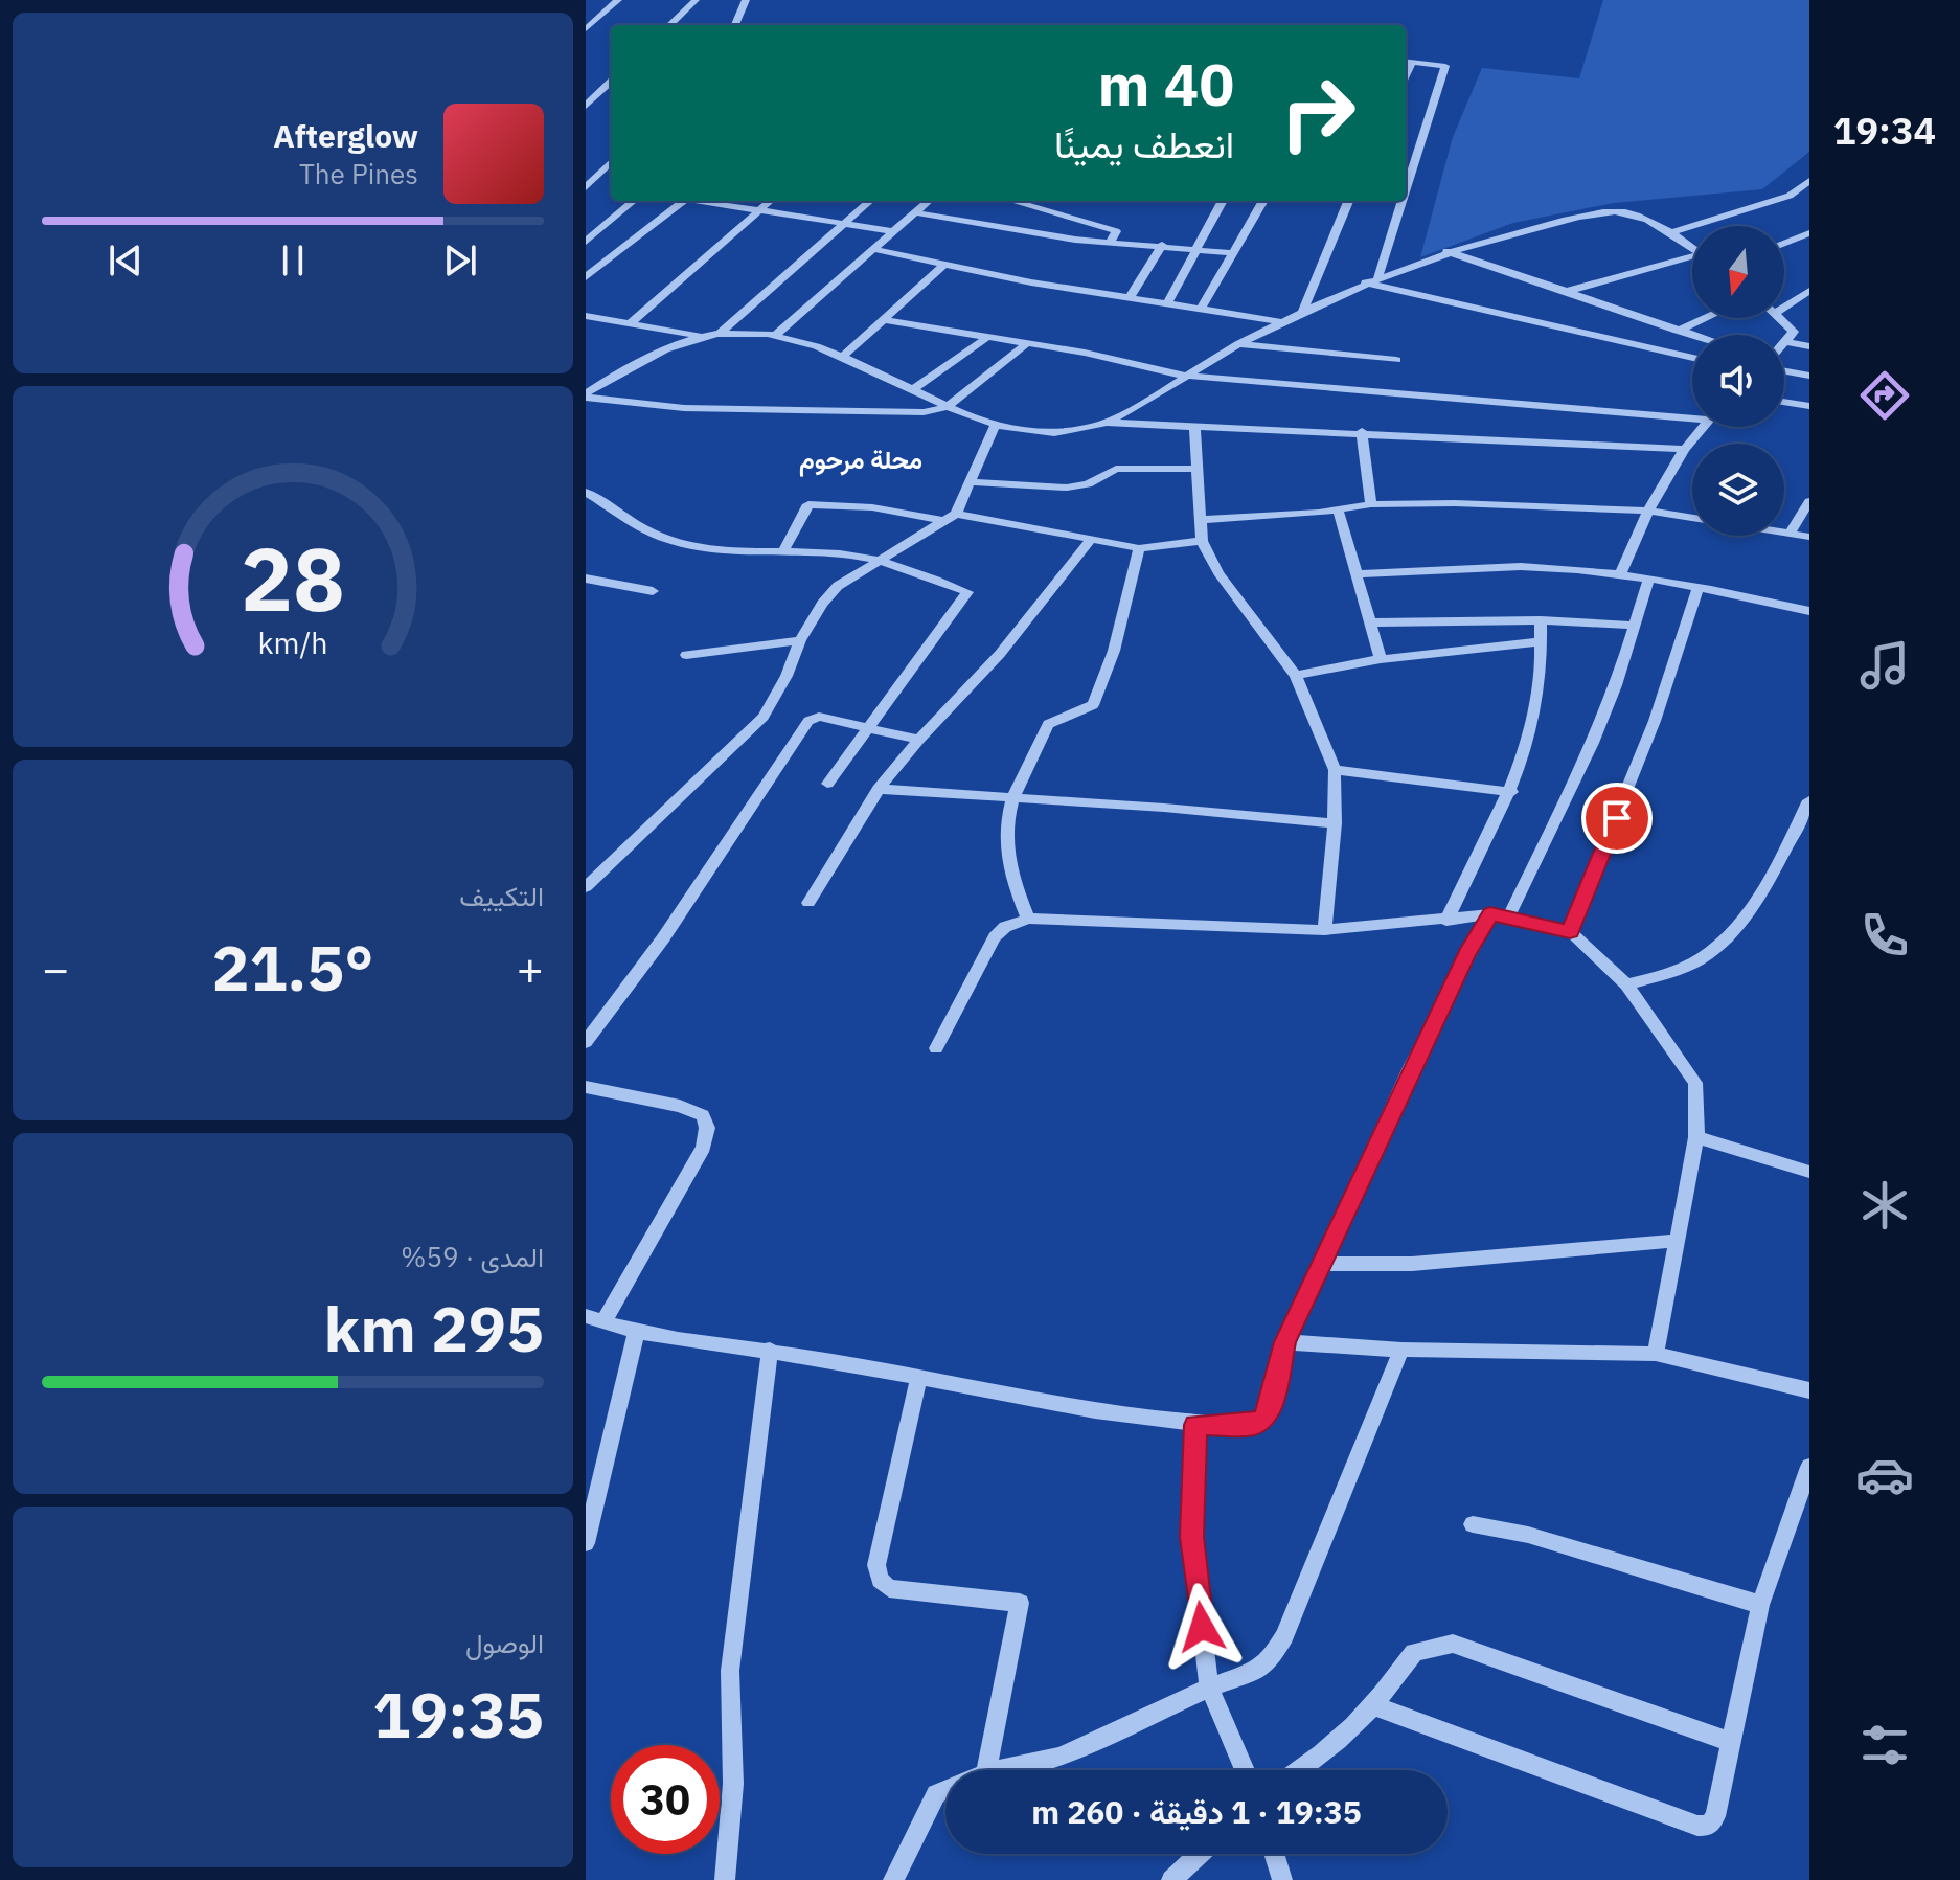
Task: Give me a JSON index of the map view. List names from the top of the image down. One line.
{"districts":["محلة مرحوم"],"north":"bottom","page":{"tabs":"19:34","turn":["40 m","انعطف يمينًا"],"song":["Afterglow","The Pines"],"tile":["التكييف",["المدى · 59%","295 km"],["الوصول","19:35"]],"heat":["−","21.5°","+"],"limit":"30","trip":"19:35 · 1 دقيقة · 260 m","gauge":["28","km/h"]}}
